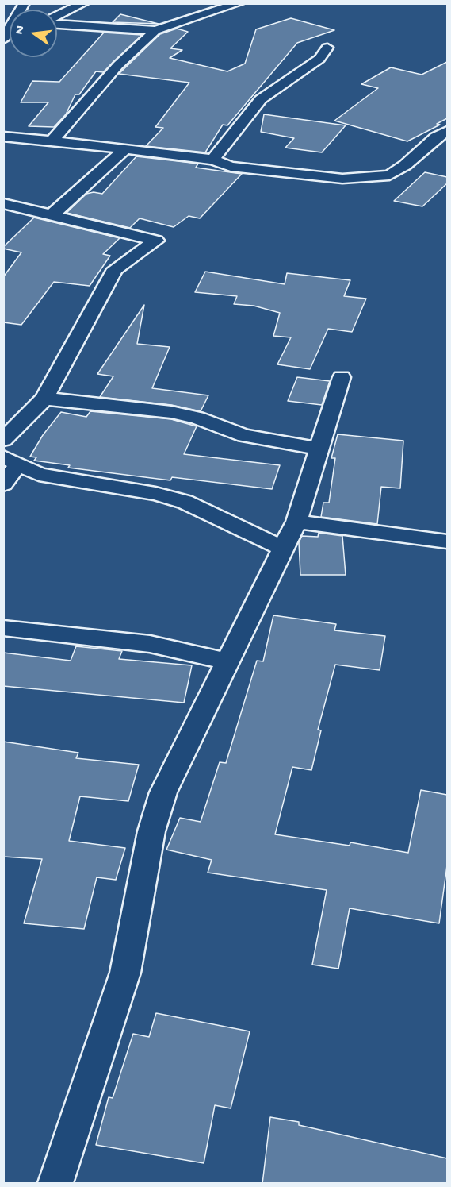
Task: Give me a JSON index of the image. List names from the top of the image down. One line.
{"north":"left"}
